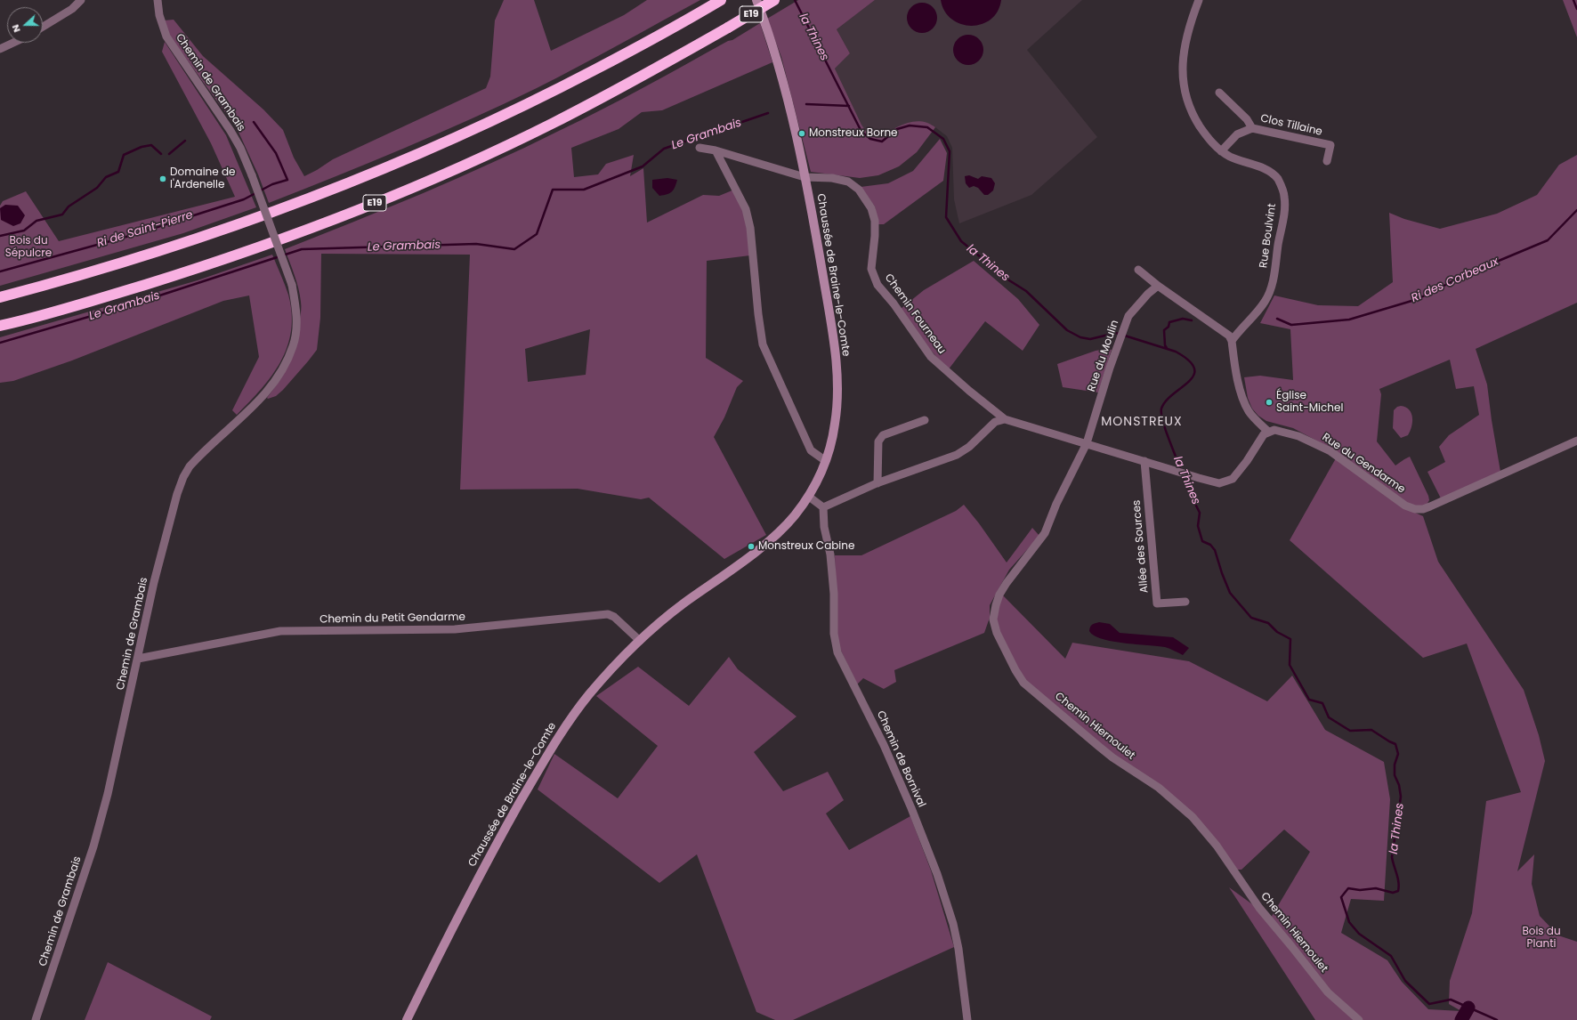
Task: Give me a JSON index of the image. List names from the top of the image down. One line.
{"streets":{"highway":["E19"],"main road":["Chaussée de Braine-le-Comte"],"street":["Chemin de Grambais","Clos Tillaine","Rue Boulvint","Chemin Fourneau","Rue du Moulin","Rue du Gendarme","Allée des Sources","Chemin du Petit Gendarme","Chemin Hiernoulet","Chemin de Bornival"]},"crossings":[["Chemin de Grambais","Chemin du Petit Gendarme"],["Clos Tillaine","Rue Boulvint"],["Chaussée de Braine-le-Comte","Chemin Fourneau"],["Chaussée de Braine-le-Comte","Chemin du Petit Gendarme"],["Rue du Moulin","Chemin Hiernoulet"]],"districts":["MONSTREUX"],"water":["la Thines","Le Grambais","Ri de Saint-Pierre","Ri des Corbeaux"],"parks":["Bois du Sépulcre","Bois du Planti"],"places":["Monstreux Borne","Domaine de l'Ardenelle","Église Saint-Michel","Monstreux Cabine"],"north":"left"}
